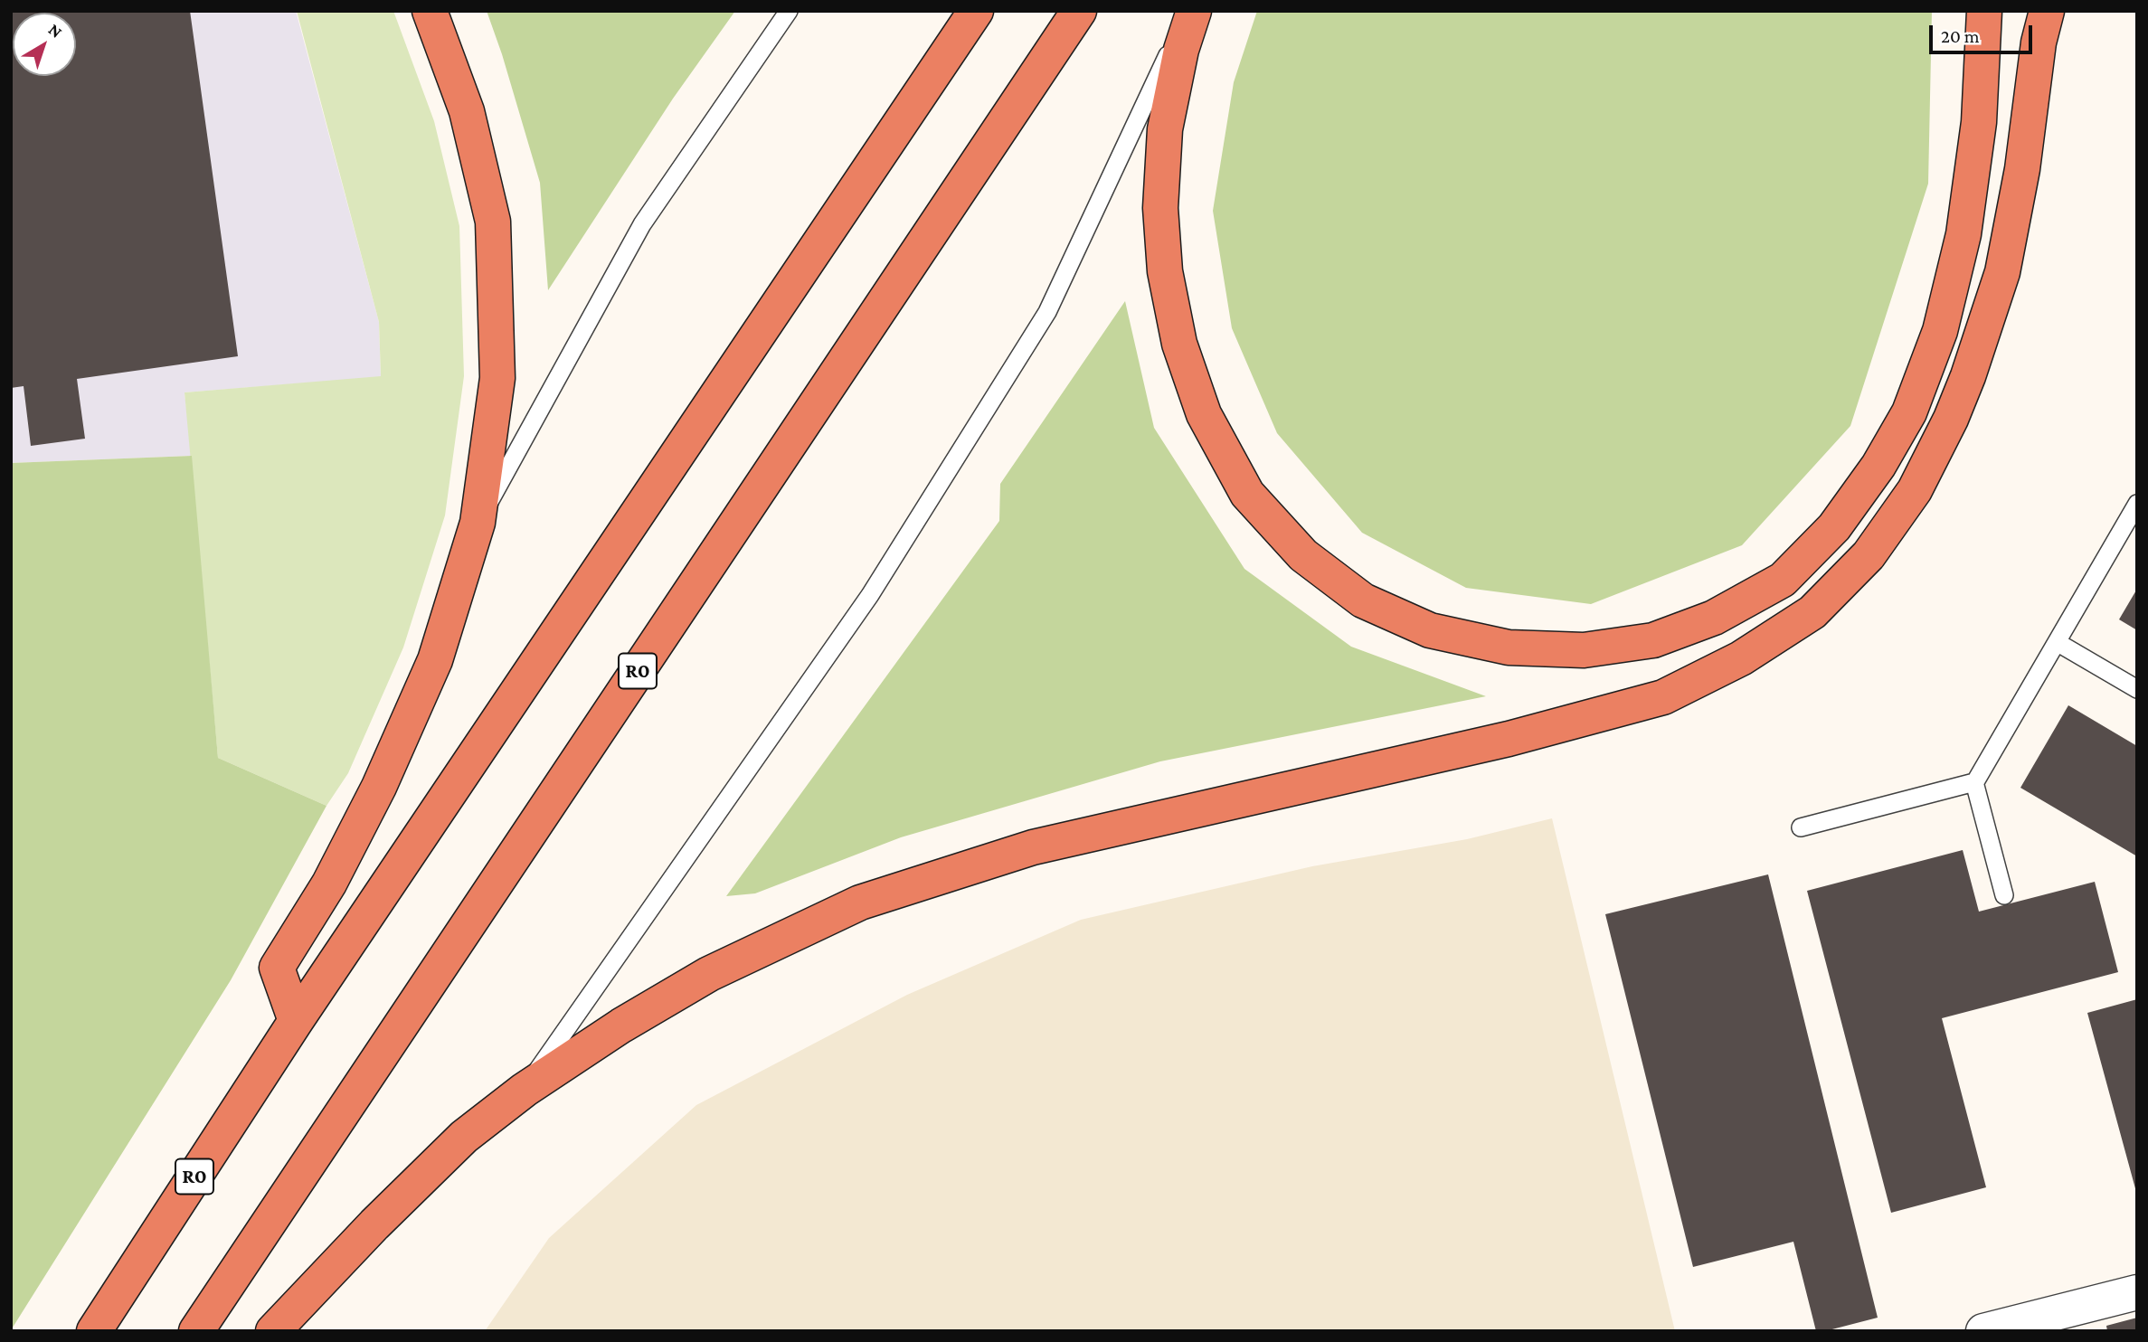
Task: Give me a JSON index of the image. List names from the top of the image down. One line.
{"streets":{"highway":["R0"]},"scale_bar":"20 m","north":"top right"}
